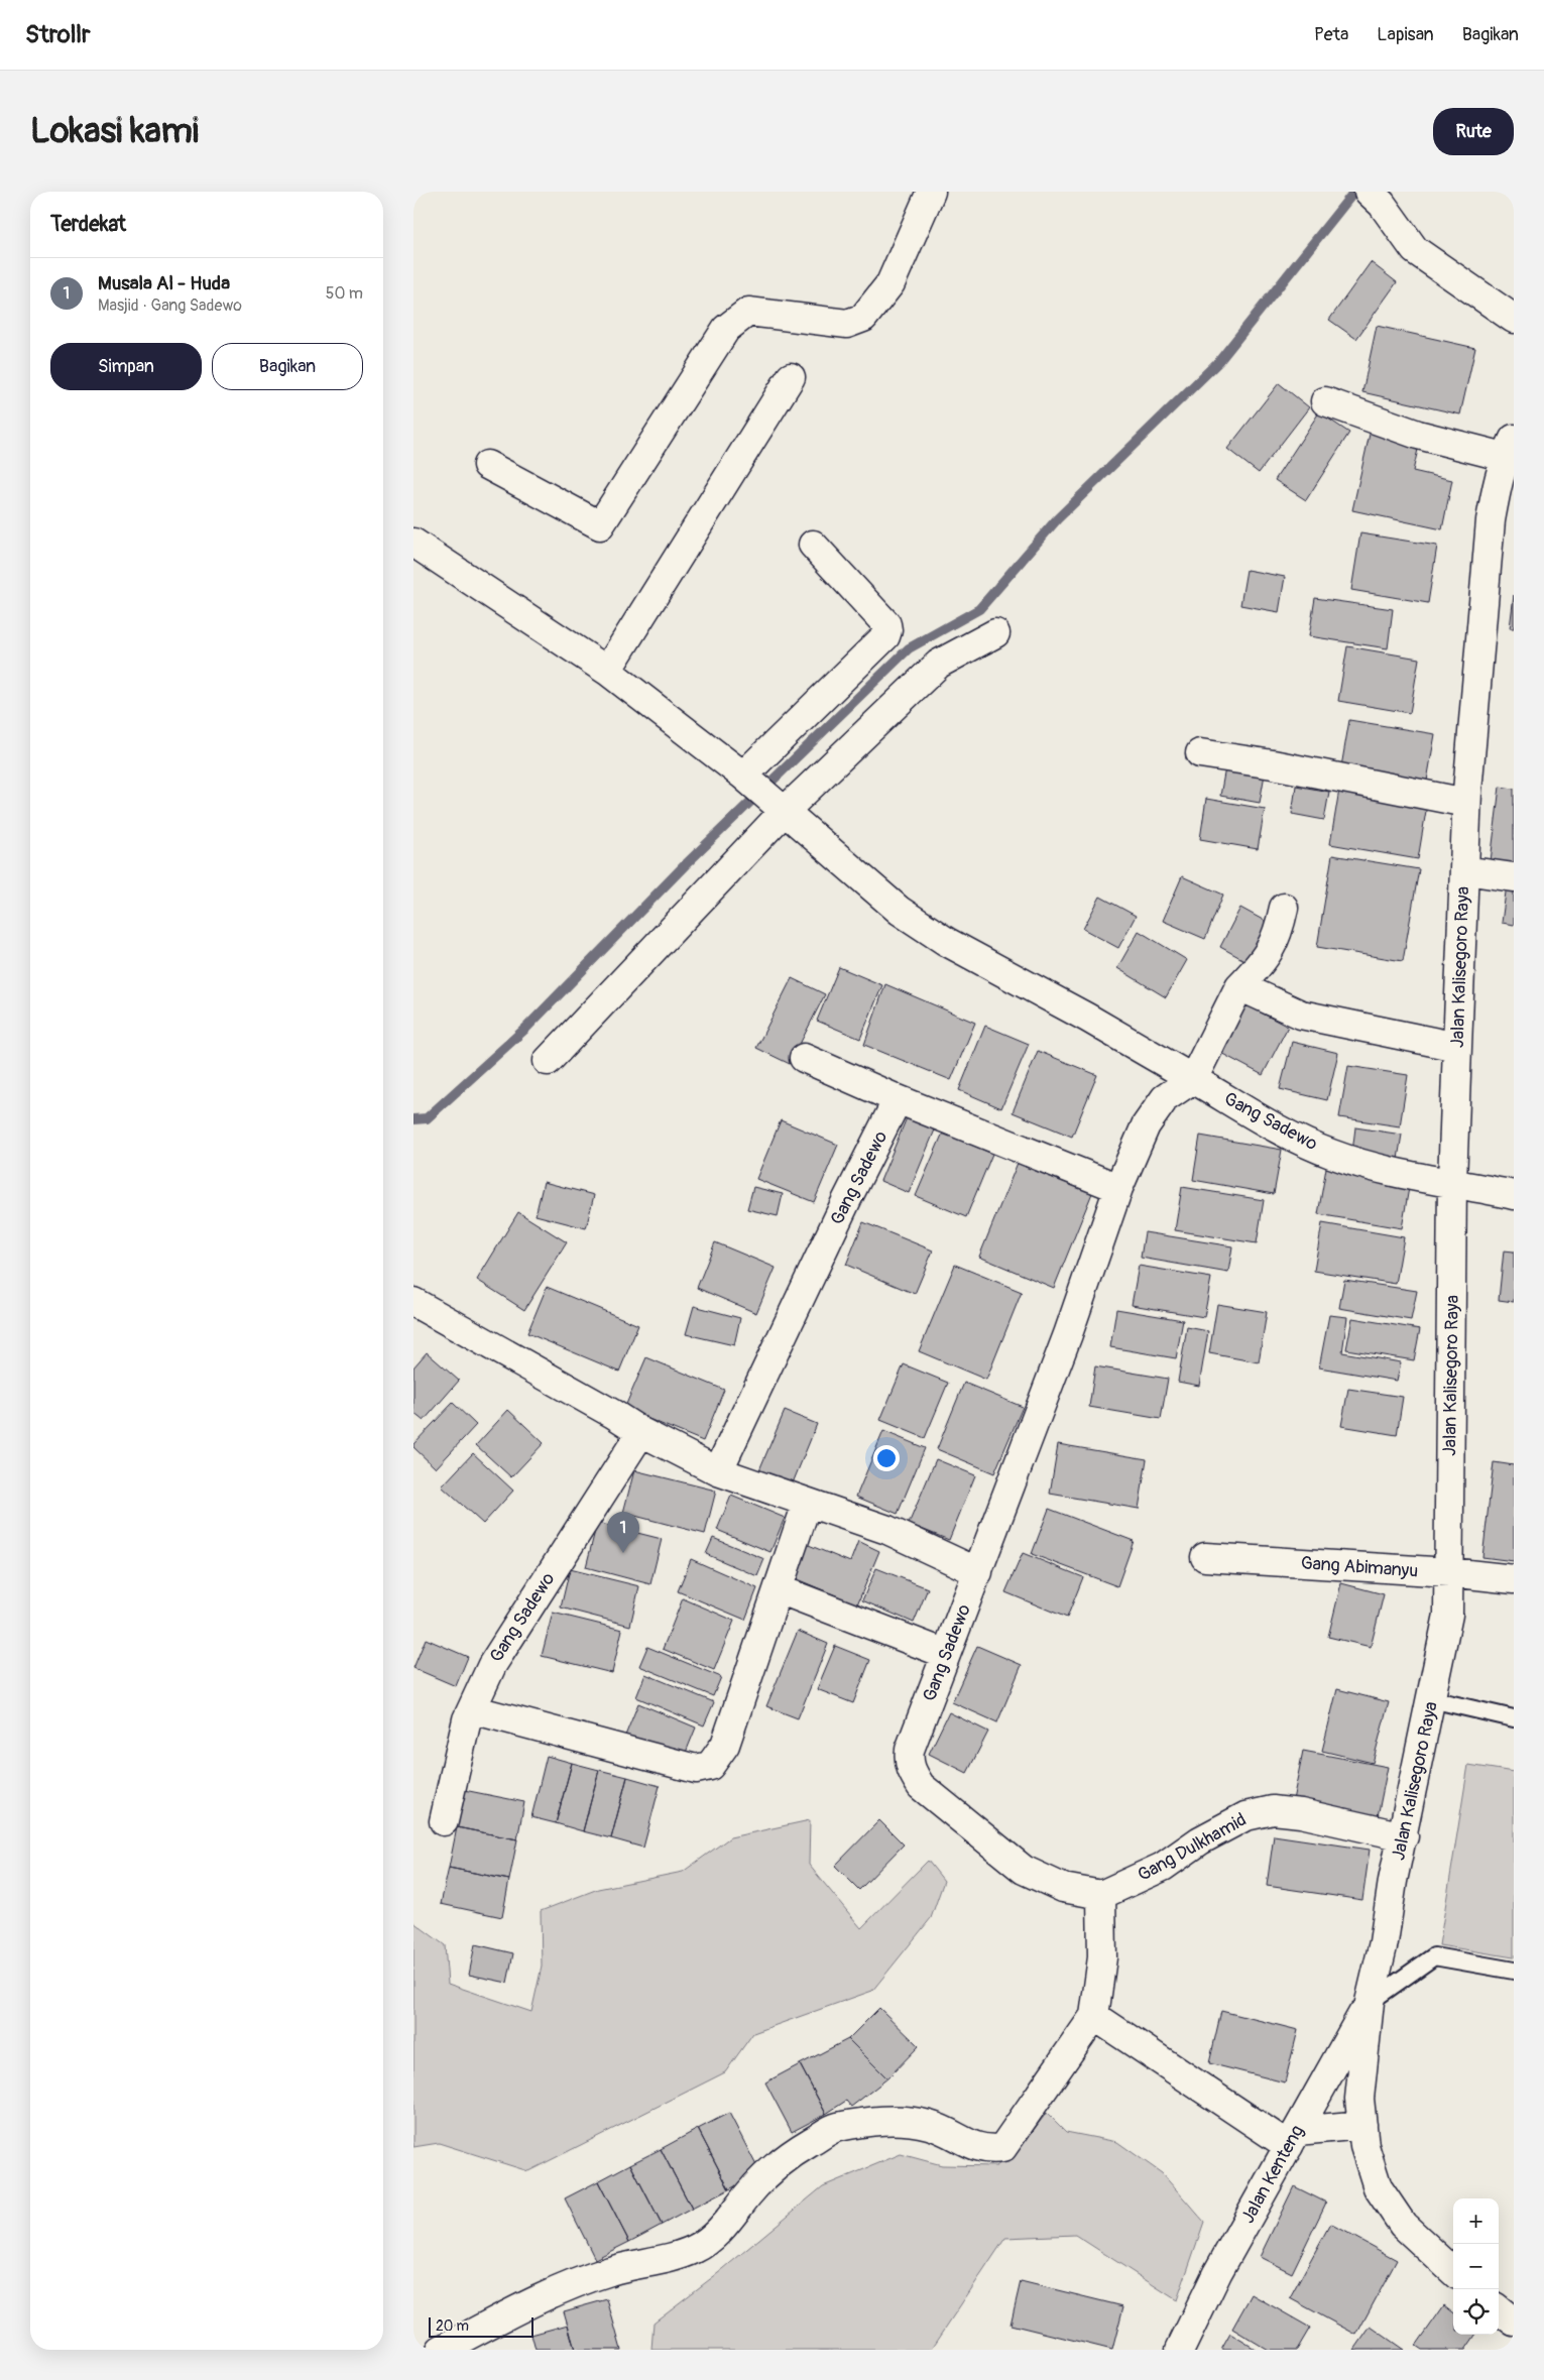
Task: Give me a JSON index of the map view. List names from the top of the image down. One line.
{"streets":{"street":["Jalan Kalisegoro Raya","Gang Sadewo","Gang Abimanyu","Gang Dulkhamid","Jalan Kenteng"]},"crossings":[["Jalan Kalisegoro Raya","Gang Sadewo"],["Jalan Kalisegoro Raya","Gang Abimanyu"],["Jalan Kalisegoro Raya","Gang Dulkhamid"],["Jalan Kalisegoro Raya","Jalan Kenteng"],["Gang Sadewo","Gang Dulkhamid"]],"scale_bar":"20 m","page":{"header":"Strollr","nav":["Peta","Lapisan","Bagikan"],"buttons":["Rute",["Simpan","Bagikan"]],"title":"Lokasi kami","heading":"Terdekat","list":[{"mark":"1","name":"Musala Al - Huda","note":"Masjid · Gang Sadewo","value":"50 m"}],"pins":"1","map_buttons":["+","−"],"scale":"20 m"}}
